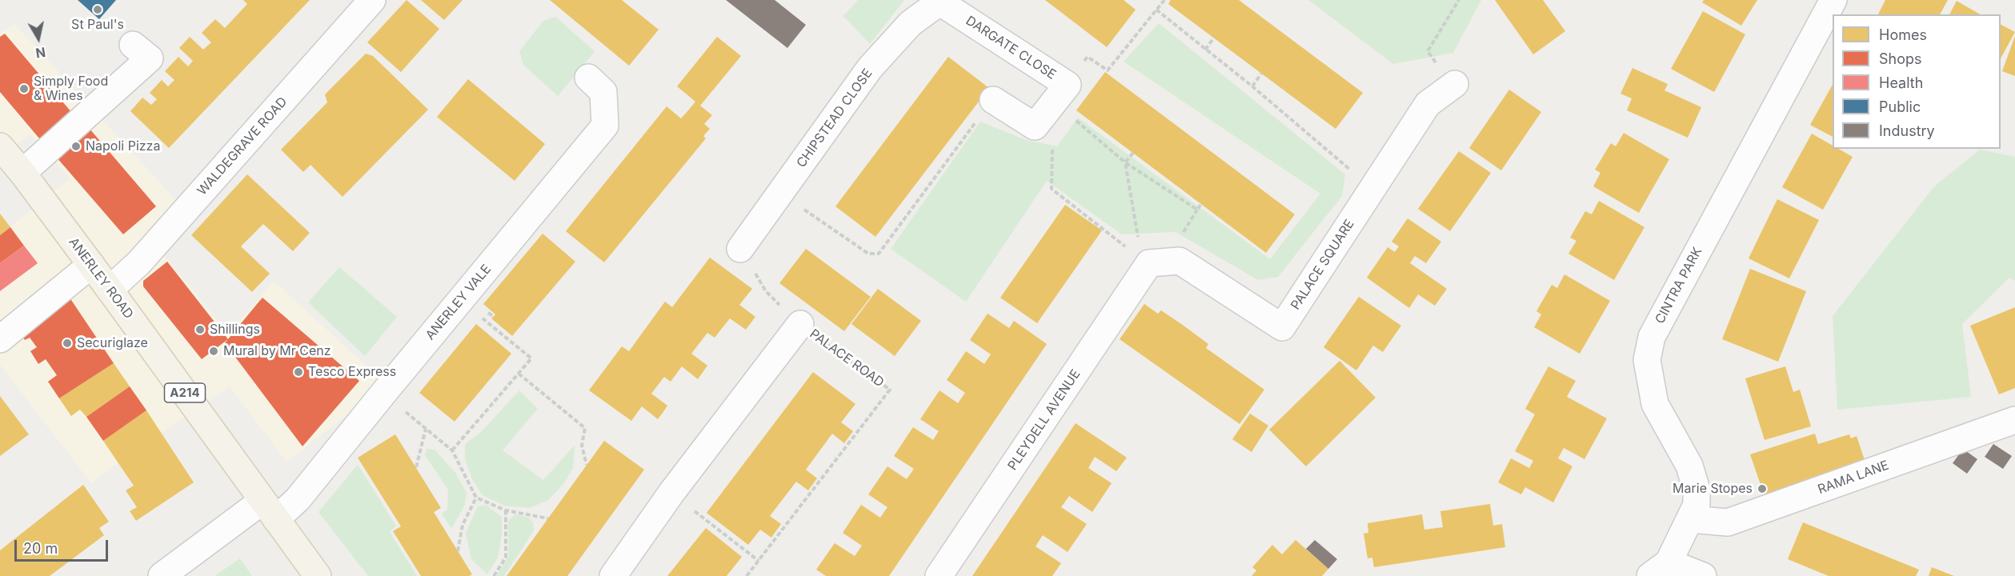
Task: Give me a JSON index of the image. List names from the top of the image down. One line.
{"streets":{"main road":["ANERLEY ROAD","A214"],"street":["DARGATE CLOSE","CHIPSTEAD CLOSE","WALDEGRAVE ROAD","PALACE SQUARE","CINTRA PARK","ANERLEY VALE","PALACE ROAD","PLEYDELL AVENUE","RAMA LANE"]},"crossings":[["DARGATE CLOSE","CHIPSTEAD CLOSE"],["WALDEGRAVE ROAD","ANERLEY ROAD"],["PALACE SQUARE","PLEYDELL AVENUE"],["ANERLEY ROAD","ANERLEY VALE"],["CINTRA PARK","RAMA LANE"]],"places":["St Paul's","Simply Food & Wines","Napoli Pizza","Shillings","Securiglaze","Mural by Mr Cenz","Tesco Express","Marie Stopes"],"legend":["Homes","Shops","Health","Public","Industry"],"scale_bar":"20 m","north":"bottom"}
